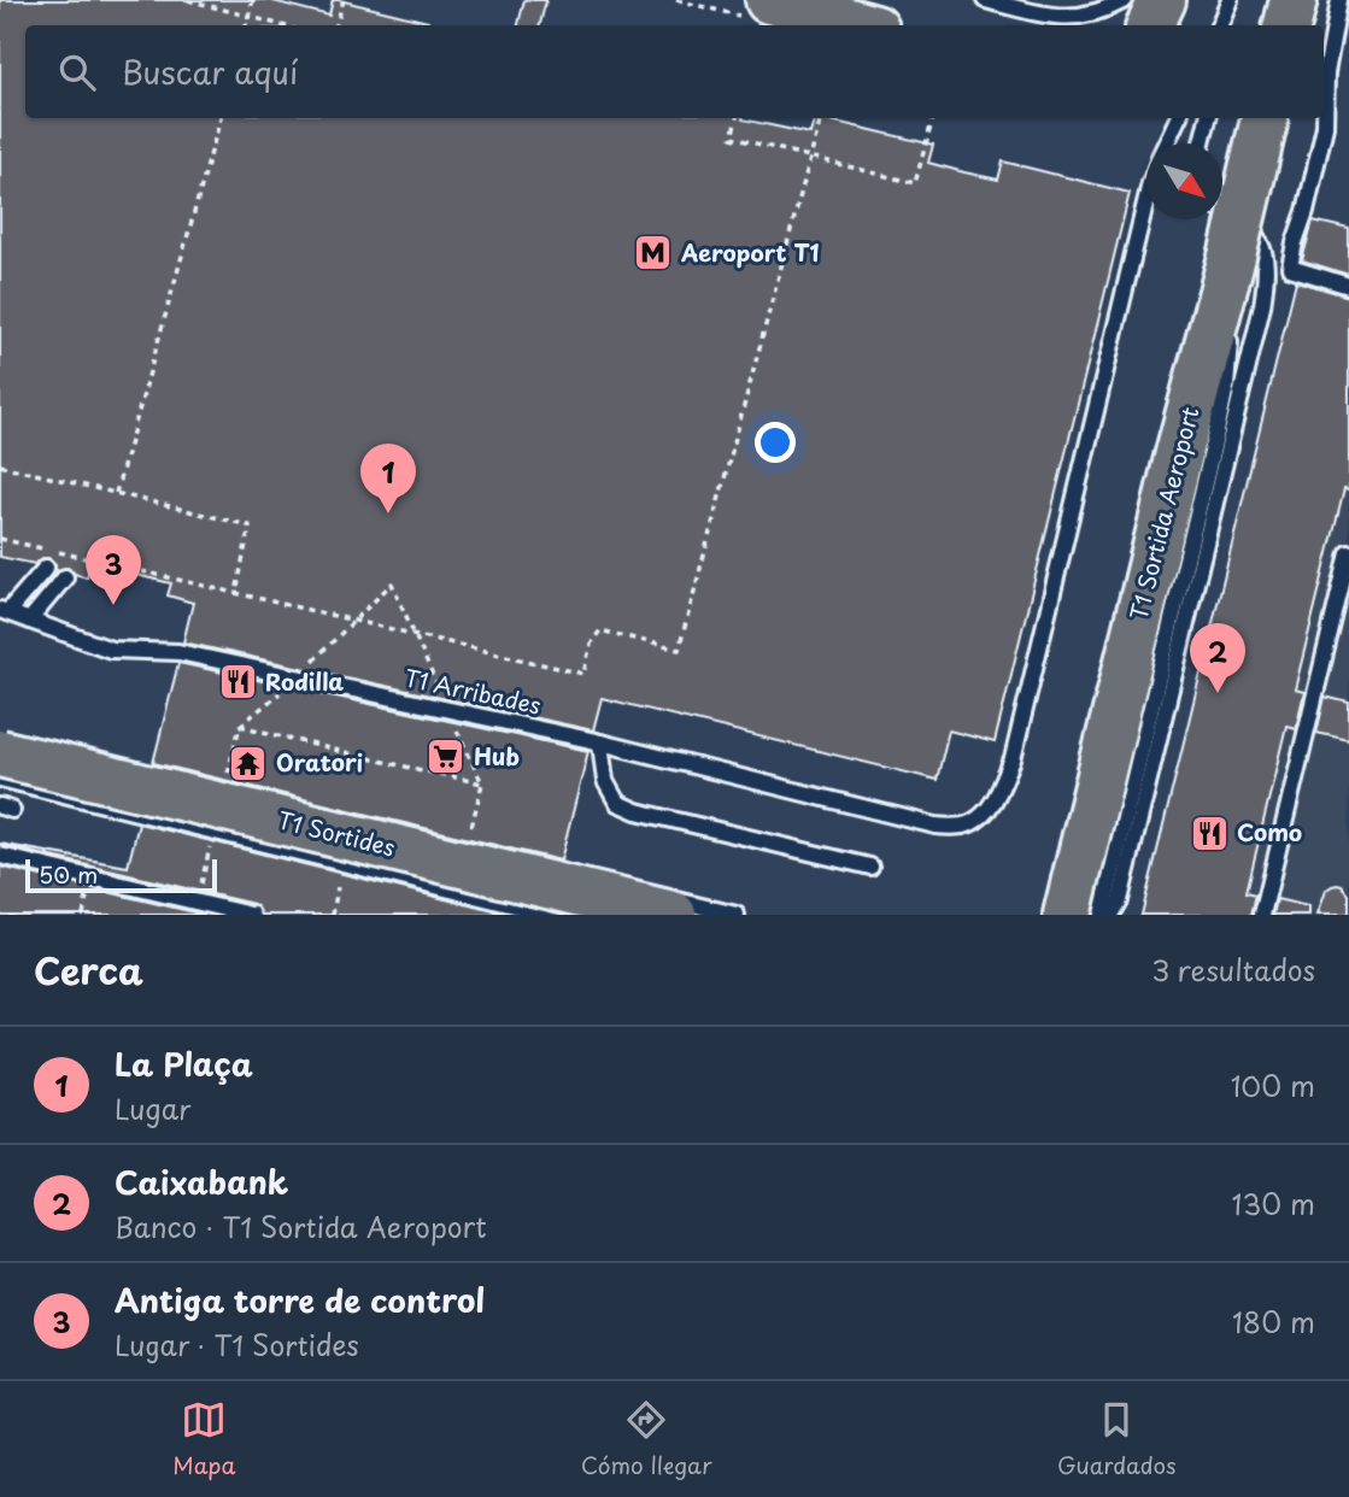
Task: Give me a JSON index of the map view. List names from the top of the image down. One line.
{"streets":{"main road":["T1 Sortida Aeroport","T1 Sortides"],"lane":["T1 Arribades"]},"places":{"metro station":["Aeroport T1"],"restaurant":["Rodilla","Como"],"supermarket":["Hub"],"temple":["Oratori"]},"scale_bar":"50 m","north":"bottom right","page":{"search":"Buscar aquí","pins":["1","3","2"],"scale":"50 m","heading":["Cerca","3 resultados"],"list":[{"mark":"1","name":"La Plaça","note":"Lugar","value":"100 m"},{"mark":"2","name":"Caixabank","note":"Banco · T1 Sortida Aeroport","value":"130 m"},{"mark":"3","name":"Antiga torre de control","note":"Lugar · T1 Sortides","value":"180 m"}],"nav":["Mapa","Cómo llegar","Guardados"]}}
